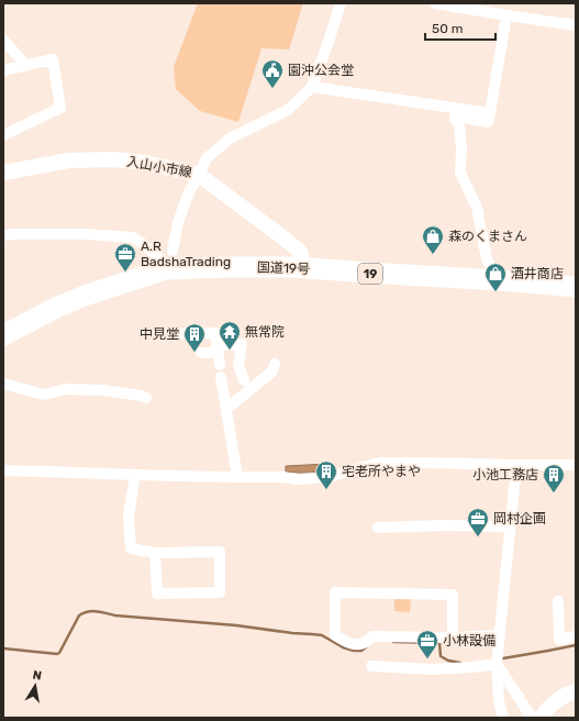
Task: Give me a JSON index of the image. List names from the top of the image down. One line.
{"streets":{"highway":["国道19号","19"],"main road":["入山小市線"]},"crossings":[["入山小市線","国道19号"]],"places":{"public building":["園沖公会堂"],"shop":["森のくまさん","酒井商店"],"office":["A.R BadshaTrading","岡村企画","小林設備"],"temple":["無常院"],"building":["中見堂","宅老所やまや","小池工務店"]},"scale_bar":"50 m","north":"top"}
